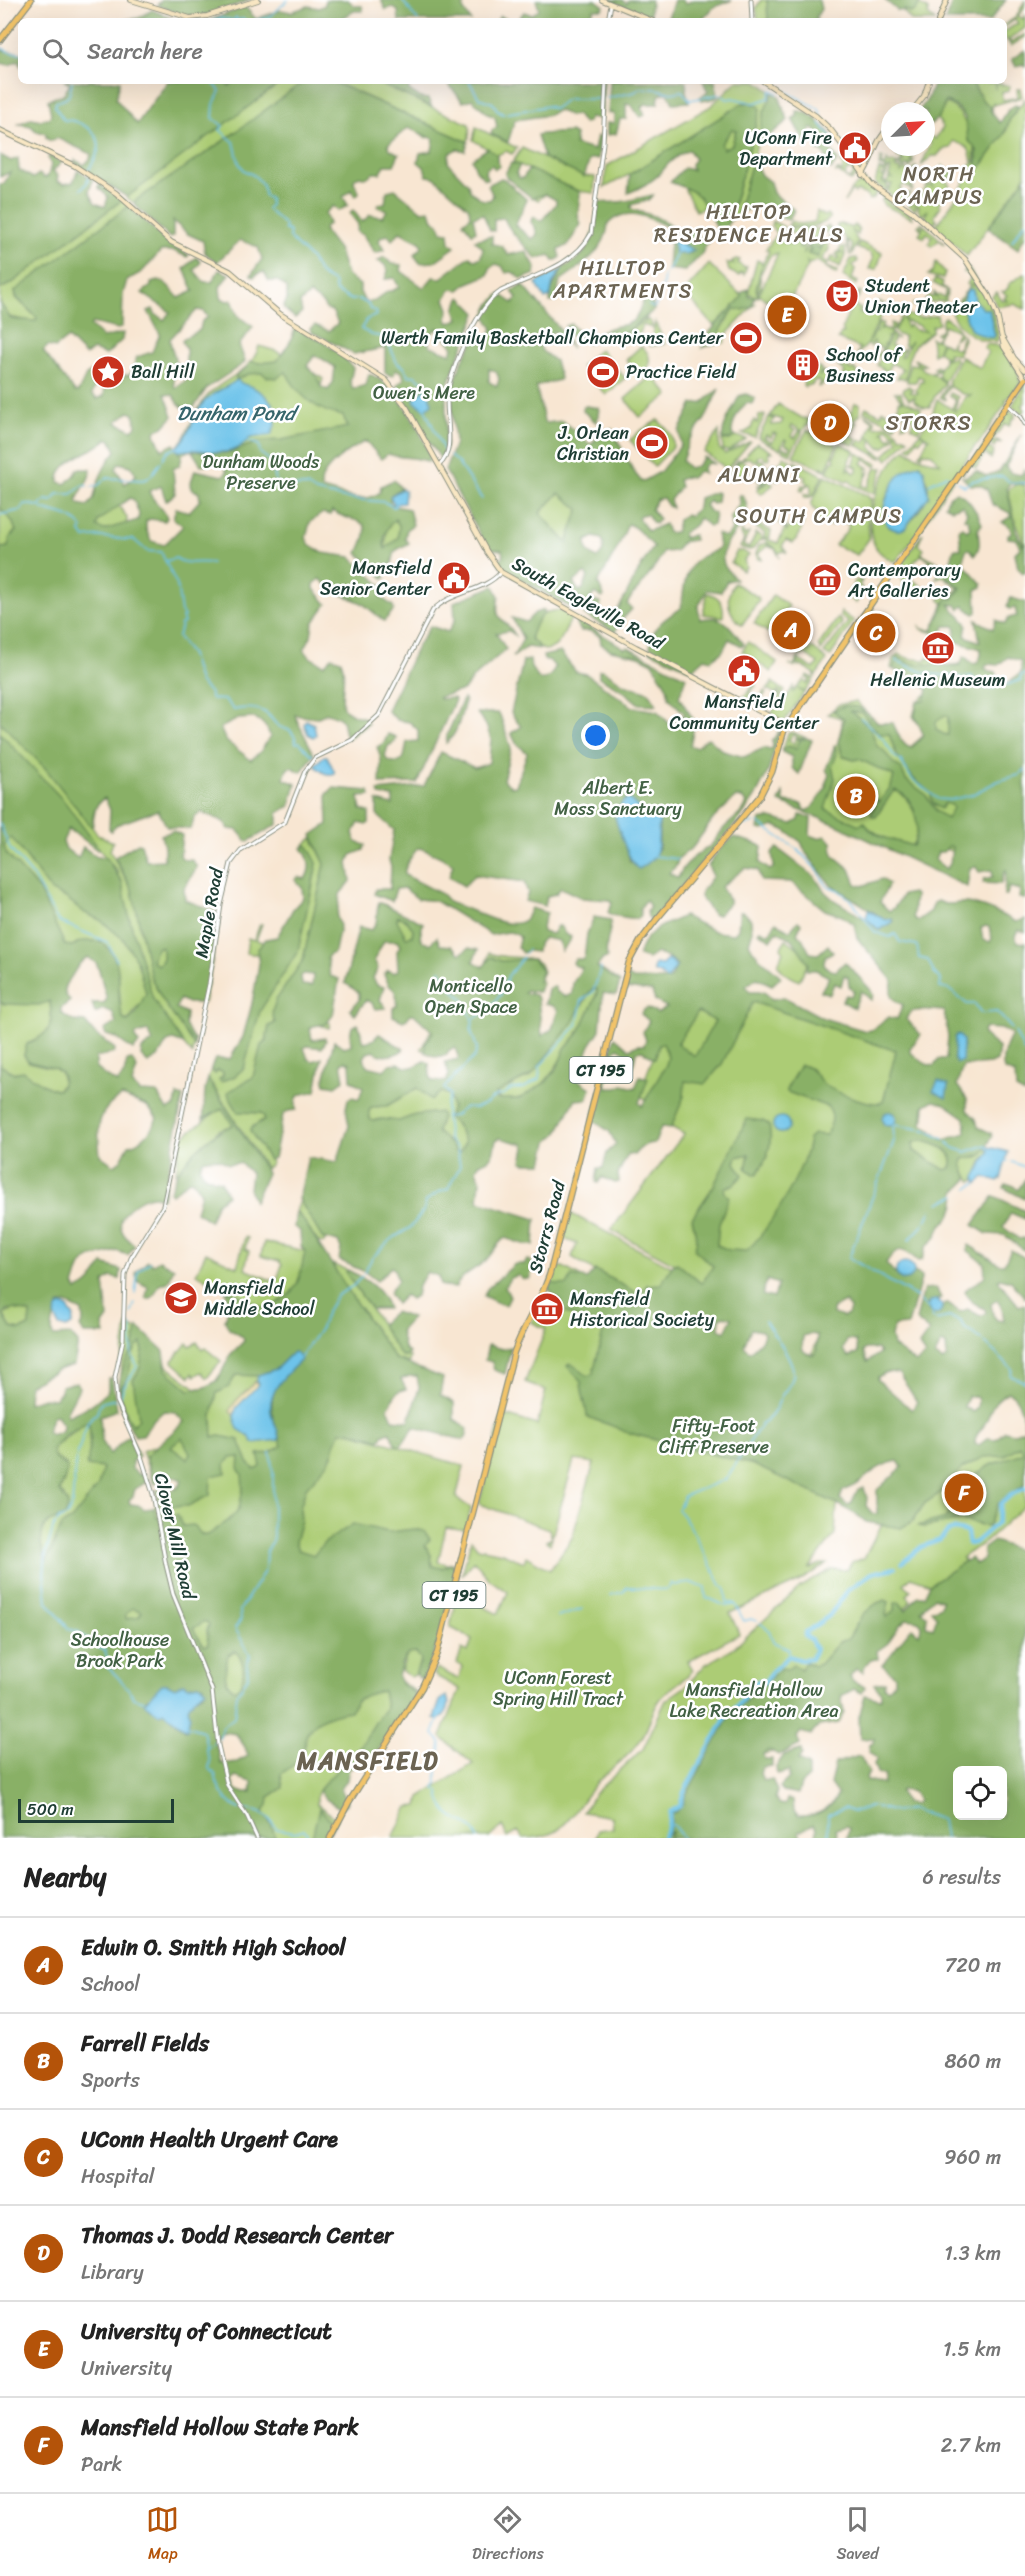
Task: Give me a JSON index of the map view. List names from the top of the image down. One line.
{"streets":{"main road":["South Eagleville Road","CT 195","Storrs Road"],"street":["Maple Road","Clover Mill Road"]},"crossings":[["South Eagleville Road","Maple Road"],["South Eagleville Road","Storrs Road"],["Maple Road","Clover Mill Road"]],"districts":["NORTH CAMPUS","HILLTOP RESIDENCE HALLS","HILLTOP APARTMENTS","STORRS","ALUMNI","SOUTH CAMPUS","MANSFIELD"],"water":["Dunham Pond"],"parks":["Owen's Mere","Dunham Woods Preserve","Albert E. Moss Sanctuary","Monticello Open Space","Fifty-Foot Cliff Preserve","Schoolhouse Brook Park","UConn Forest Spring Hill Tract","Mansfield Hollow Lake Recreation Area"],"places":{"public building":["UConn Fire Department","Mansfield Senior Center","Mansfield Community Center"],"theatre":["Student Union Theater"],"sports":["Werth Family Basketball Champions Center","Practice Field","J. Orlean Christian"],"building":["School of Business"],"place":["Ball Hill"],"museum":["Contemporary Art Galleries","Hellenic Museum","Mansfield Historical Society"],"school or university":["Mansfield Middle School"]},"scale_bar":"500 m","north":"top right","page":{"search":"Search here","pins":["E","D","A","C","B","F"],"scale":"500 m","heading":["Nearby","6 results"],"list":[{"mark":"A","name":"Edwin O. Smith High School","note":"School","value":"720 m"},{"mark":"B","name":"Farrell Fields","note":"Sports","value":"860 m"},{"mark":"C","name":"UConn Health Urgent Care","note":"Hospital","value":"960 m"},{"mark":"D","name":"Thomas J. Dodd Research Center","note":"Library","value":"1.3 km"},{"mark":"E","name":"University of Connecticut","note":"University","value":"1.5 km"},{"mark":"F","name":"Mansfield Hollow State Park","note":"Park","value":"2.7 km"}],"nav":["Map","Directions","Saved"]}}
